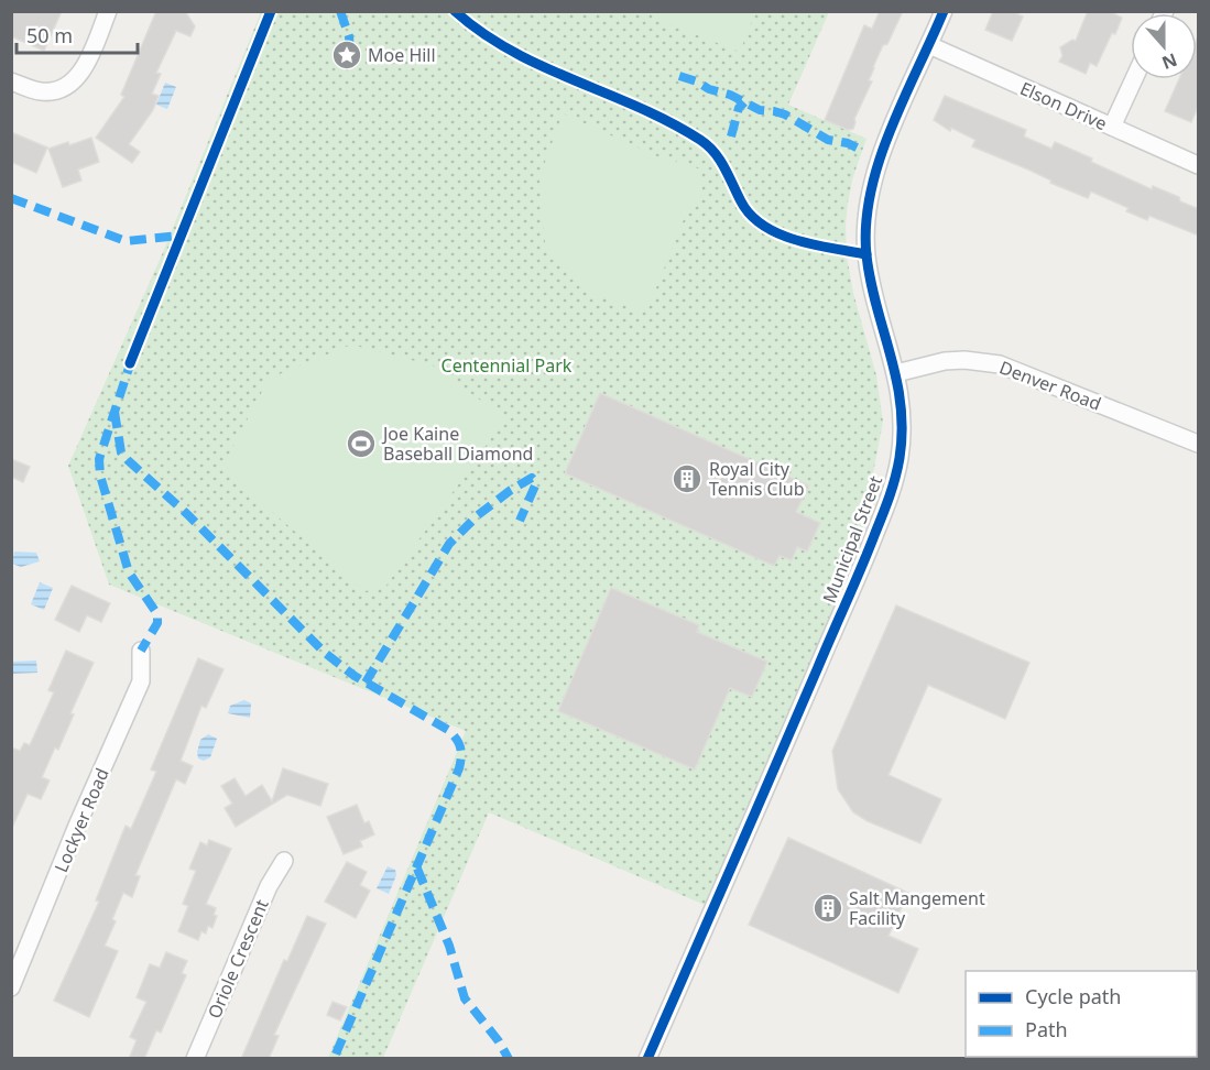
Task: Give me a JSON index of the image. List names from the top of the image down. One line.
{"streets":{"street":["Elson Drive","Denver Road","Municipal Street","Lockyer Road","Oriole Crescent"]},"crossings":[["Elson Drive","Municipal Street"],["Denver Road","Municipal Street"]],"parks":["Centennial Park"],"places":{"place":["Moe Hill"],"sports":["Joe Kaine Baseball Diamond"],"building":["Royal City Tennis Club","Salt Mangement Facility"]},"legend":["Cycle path","Path"],"scale_bar":"50 m","north":"bottom"}
